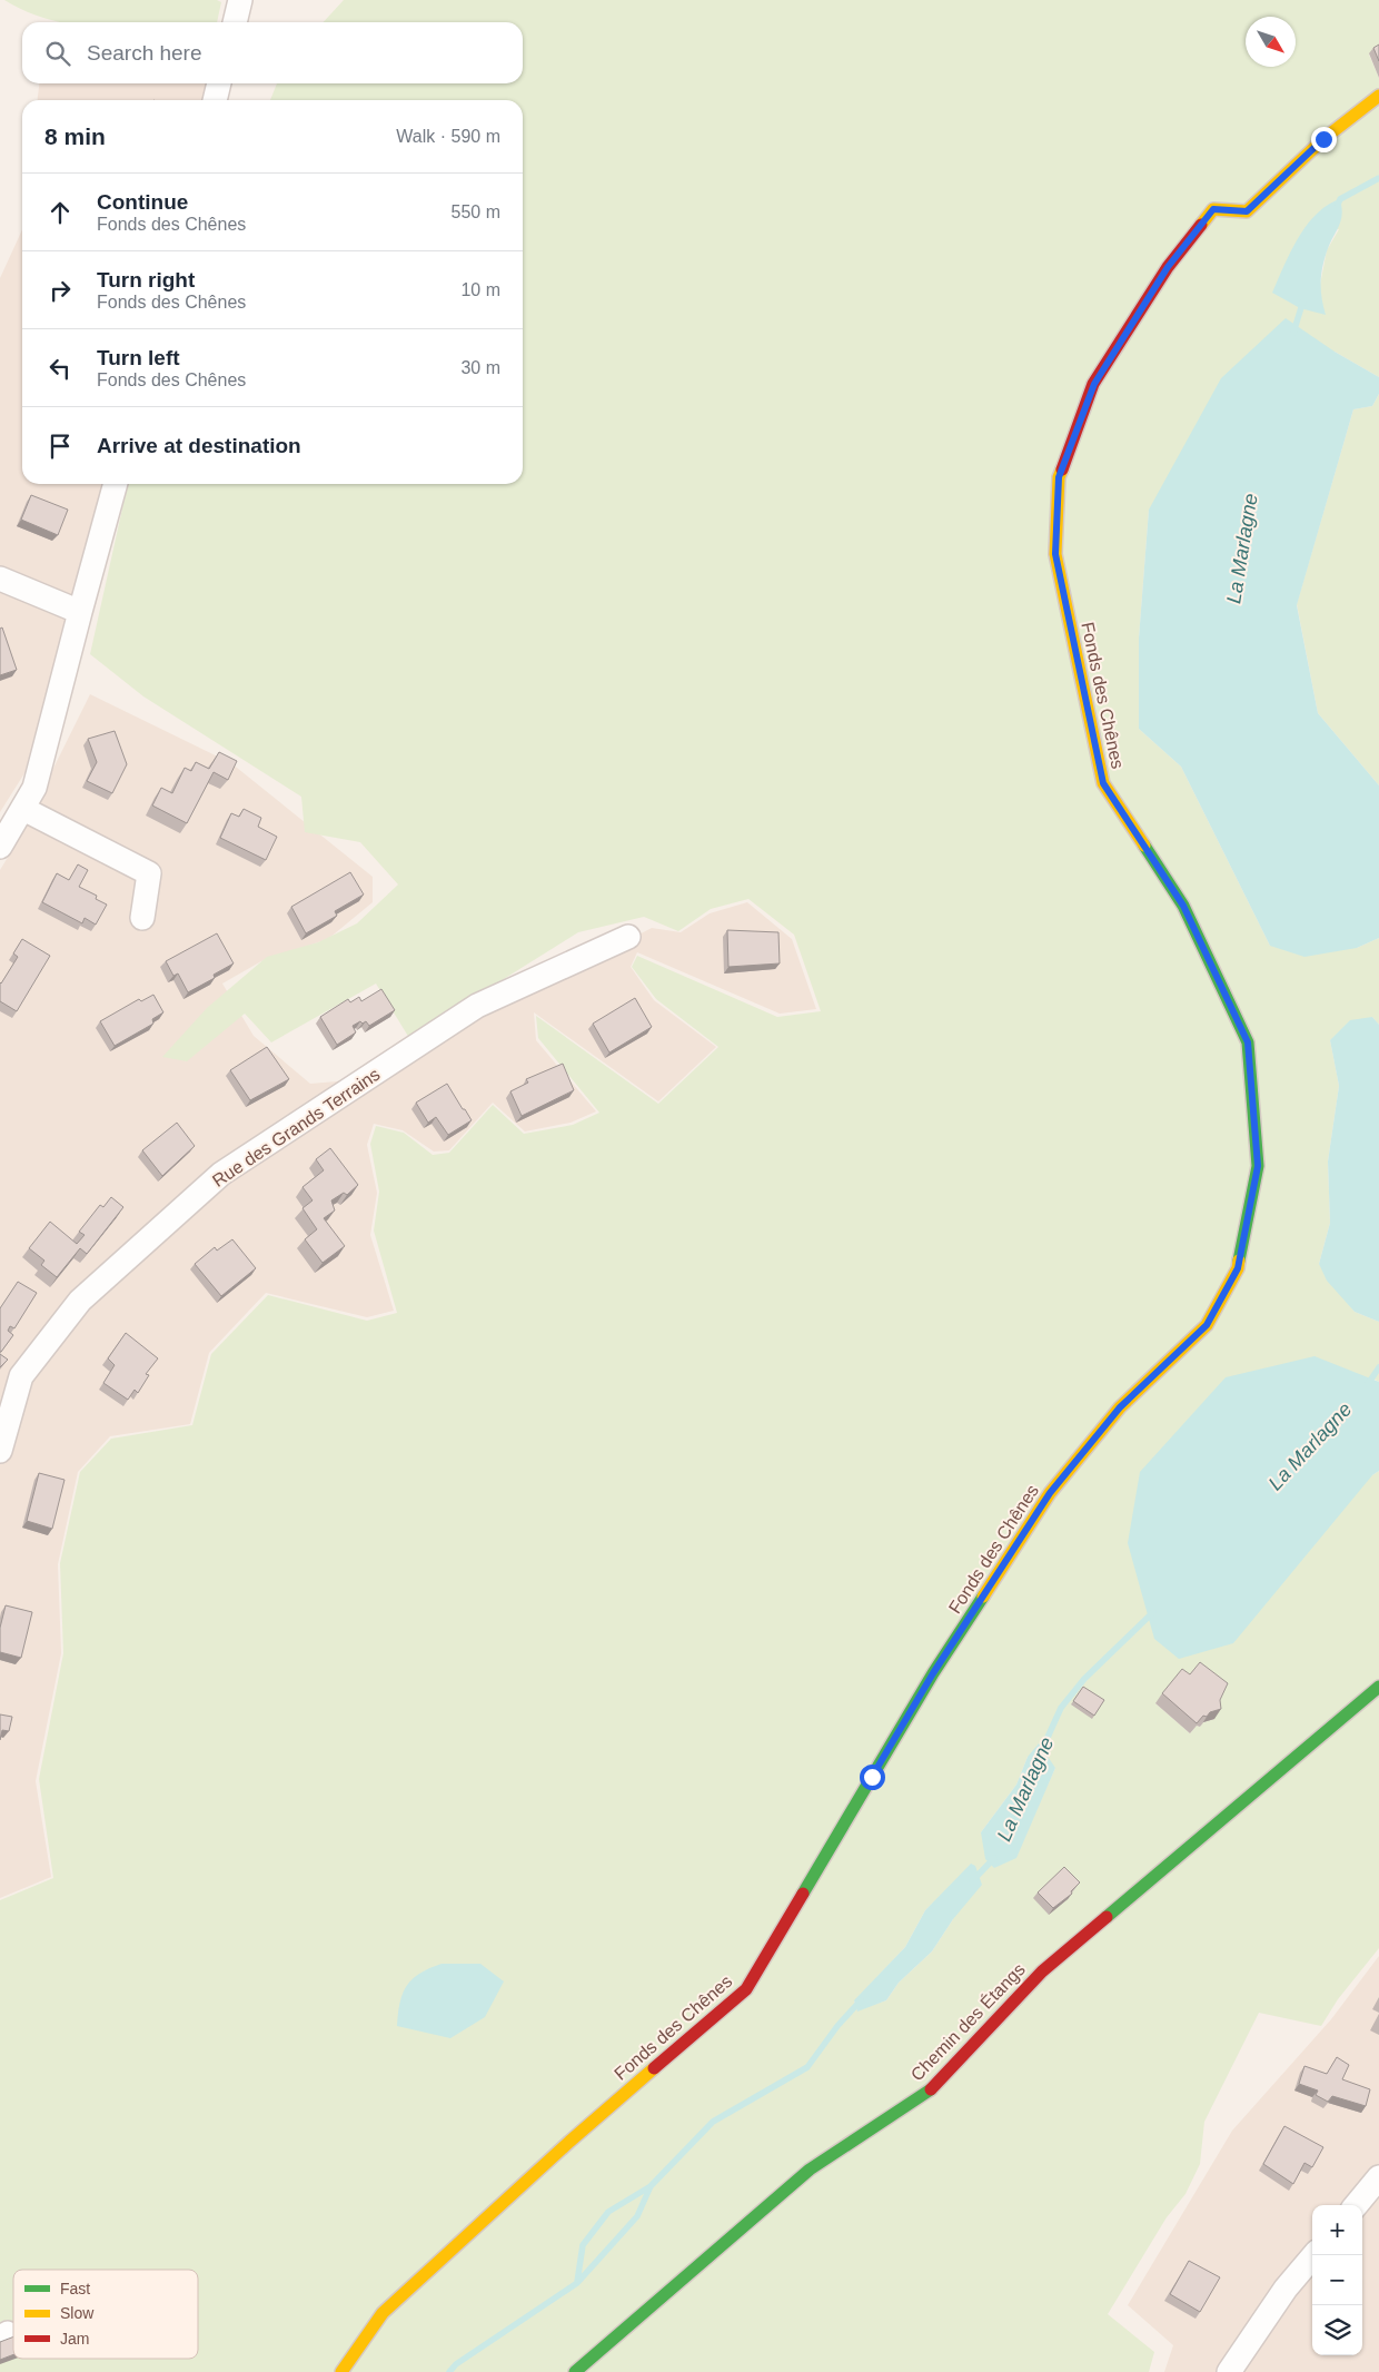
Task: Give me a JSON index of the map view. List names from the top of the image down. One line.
{"streets":{"street":["Fonds des Chênes","Rue des Grands Terrains","Chemin des Étangs"]},"water":["La Marlagne"],"legend":["Fast","Slow","Jam"],"north":"bottom right","page":{"search":"Search here","heading":["8 min","Walk · 590 m"],"list":[["Continue","Fonds des Chênes","550 m"],["Turn right","Fonds des Chênes","10 m"],["Turn left","Fonds des Chênes","30 m"],"Arrive at destination"],"map_buttons":["+","−"]}}
